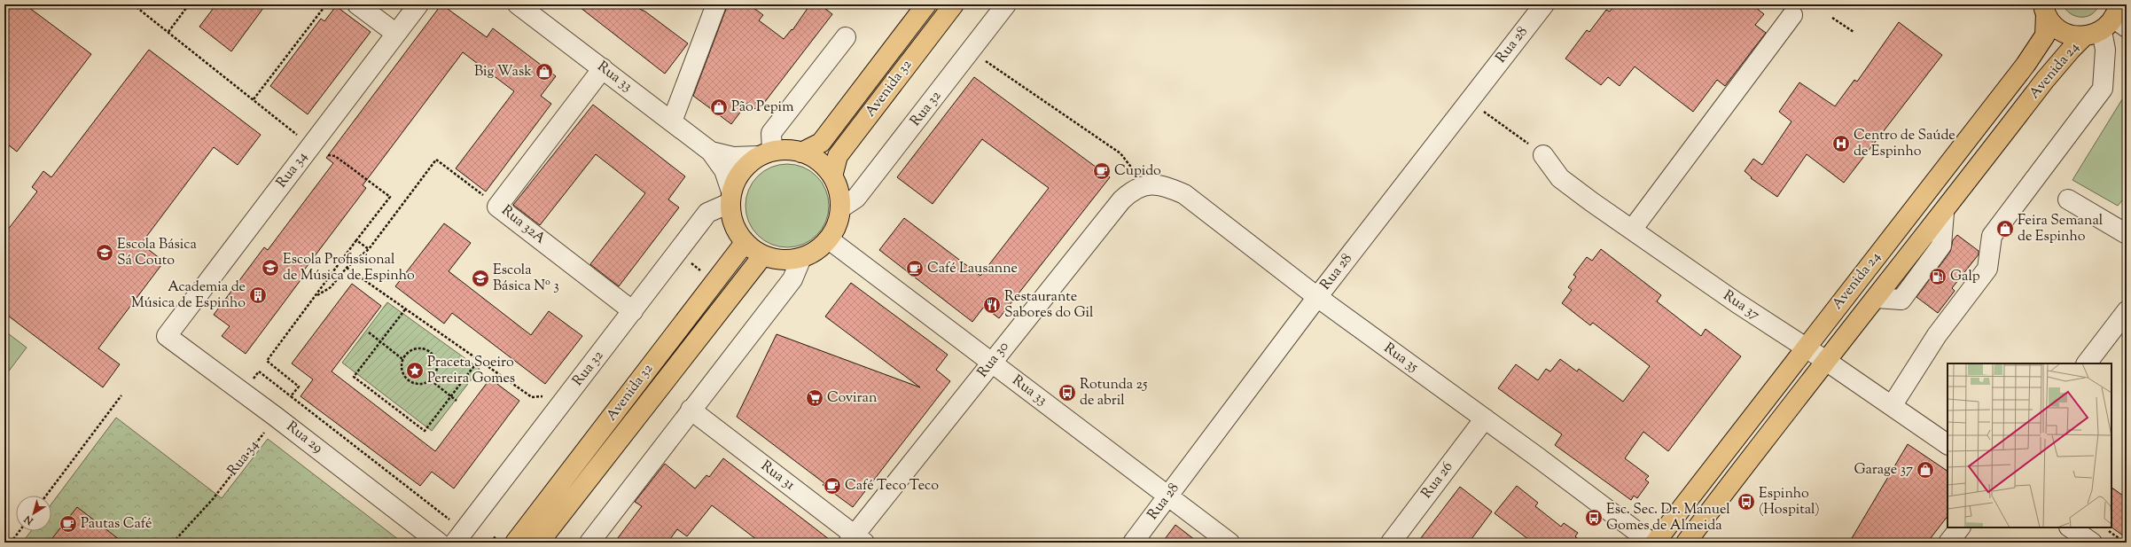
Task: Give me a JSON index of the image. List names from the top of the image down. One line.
{"streets":{"main road":["Avenida 24","Avenida 32"],"street":["Rua 28","Rua 33","Rua 32","Rua 34","Rua 32A","Rua 37","Rua 35","Rua 30","Rua 29","Rua 31","Rua 26"]},"crossings":[["Rua 28","Rua 33"],["Rua 28","Rua 35"],["Avenida 24","Rua 37"],["Rua 33","Avenida 32"],["Rua 33","Rua 32"],["Rua 33","Rua 32A"],["Rua 33","Rua 30"],["Avenida 32","Rua 32"],["Rua 32","Rua 32A"],["Rua 34","Rua 29"],["Rua 35","Rua 30"],["Rua 35","Rua 26"],["Rua 30","Rua 31"]],"places":{"shop":["Big Wask","Pão Pepim","Feira Semanal de Espinho","Garage 37"],"hospital":["Centro de Saúde de Espinho"],"cafe":["Cupido","Café Lausanne","Café Teco Teco","Pautas Café"],"school or university":["Escola Básica Sá Couto","Escola Profissional de Música de Espinho","Escola Básica Nº 3"],"fuel station":["Galp"],"building":["Academia de Música de Espinho"],"restaurant":["Restaurante Sabores do Gil"],"place":["Praceta Soeiro Pereira Gomes"],"bus stop":["Rotunda 25 de abril","Espinho (Hospital)","Esc. Sec. Dr. Manuel Gomes de Almeida"],"supermarket":["Coviran"]},"north":"bottom left"}
